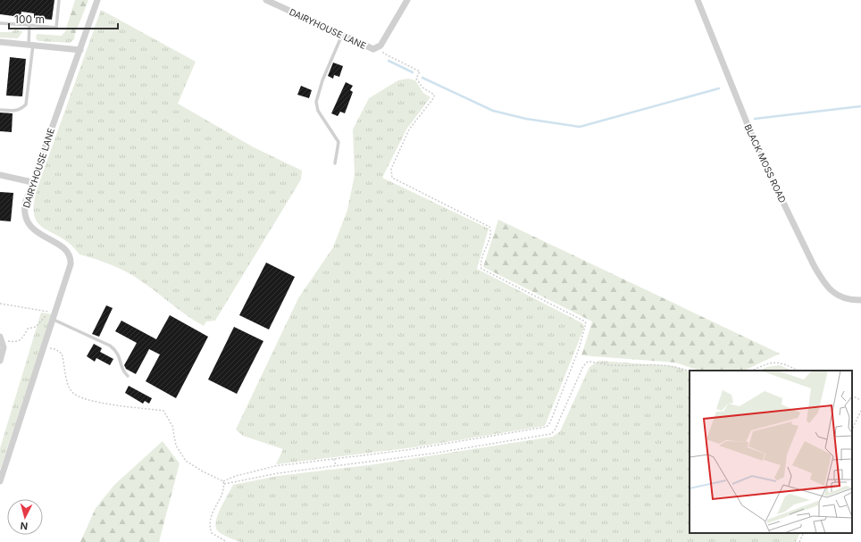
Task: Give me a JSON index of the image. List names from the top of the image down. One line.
{"streets":{"street":["DAIRYHOUSE LANE","BLACK MOSS ROAD"]},"scale_bar":"100 m","north":"bottom"}
